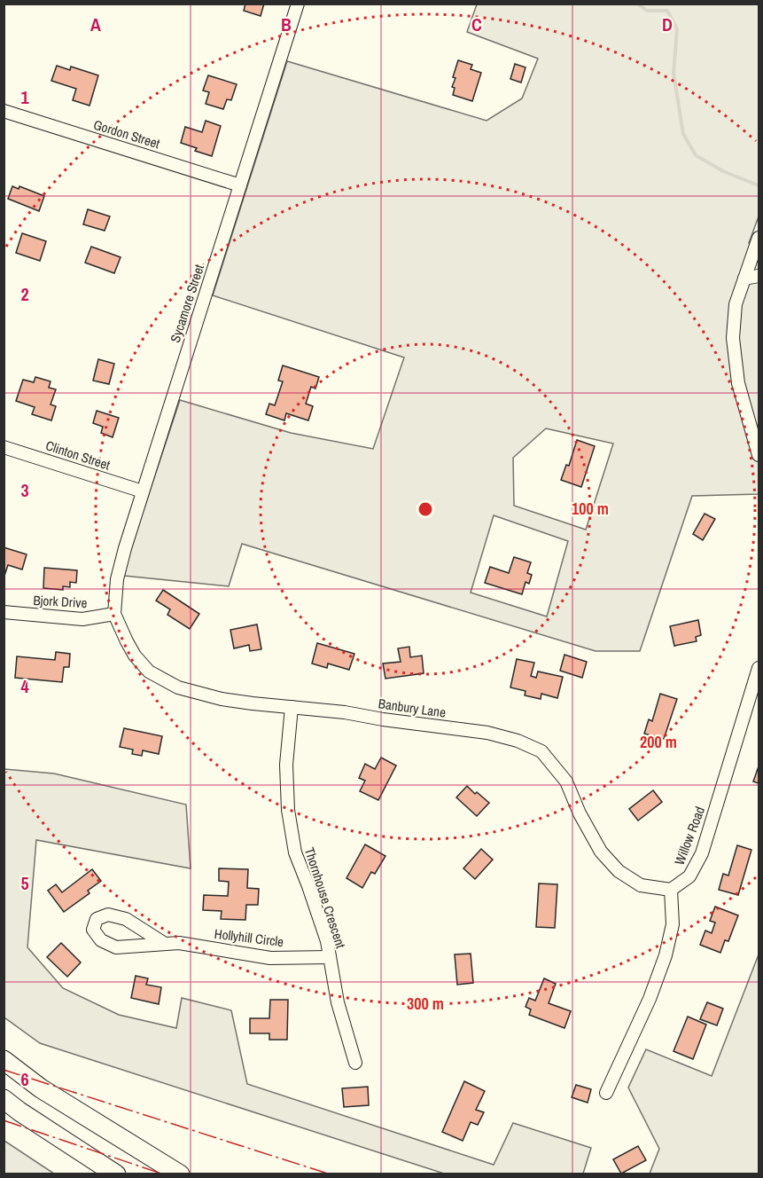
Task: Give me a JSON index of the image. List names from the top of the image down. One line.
{"streets":{"street":["Gordon Street","Sycamore Street","Clinton Street","Bjork Drive","Banbury Lane","Willow Road","Thornhouse Crescent","Hollyhill Circle"]},"crossings":[["Gordon Street","Sycamore Street"],["Sycamore Street","Clinton Street"],["Sycamore Street","Bjork Drive"],["Sycamore Street","Banbury Lane"],["Bjork Drive","Banbury Lane"],["Banbury Lane","Willow Road"],["Banbury Lane","Thornhouse Crescent"],["Thornhouse Crescent","Hollyhill Circle"]],"grid":{"columns":["A","B","C","D"],"rows":["1","2","3","4","5","6"]},"rings":["100 m","200 m","300 m"]}
